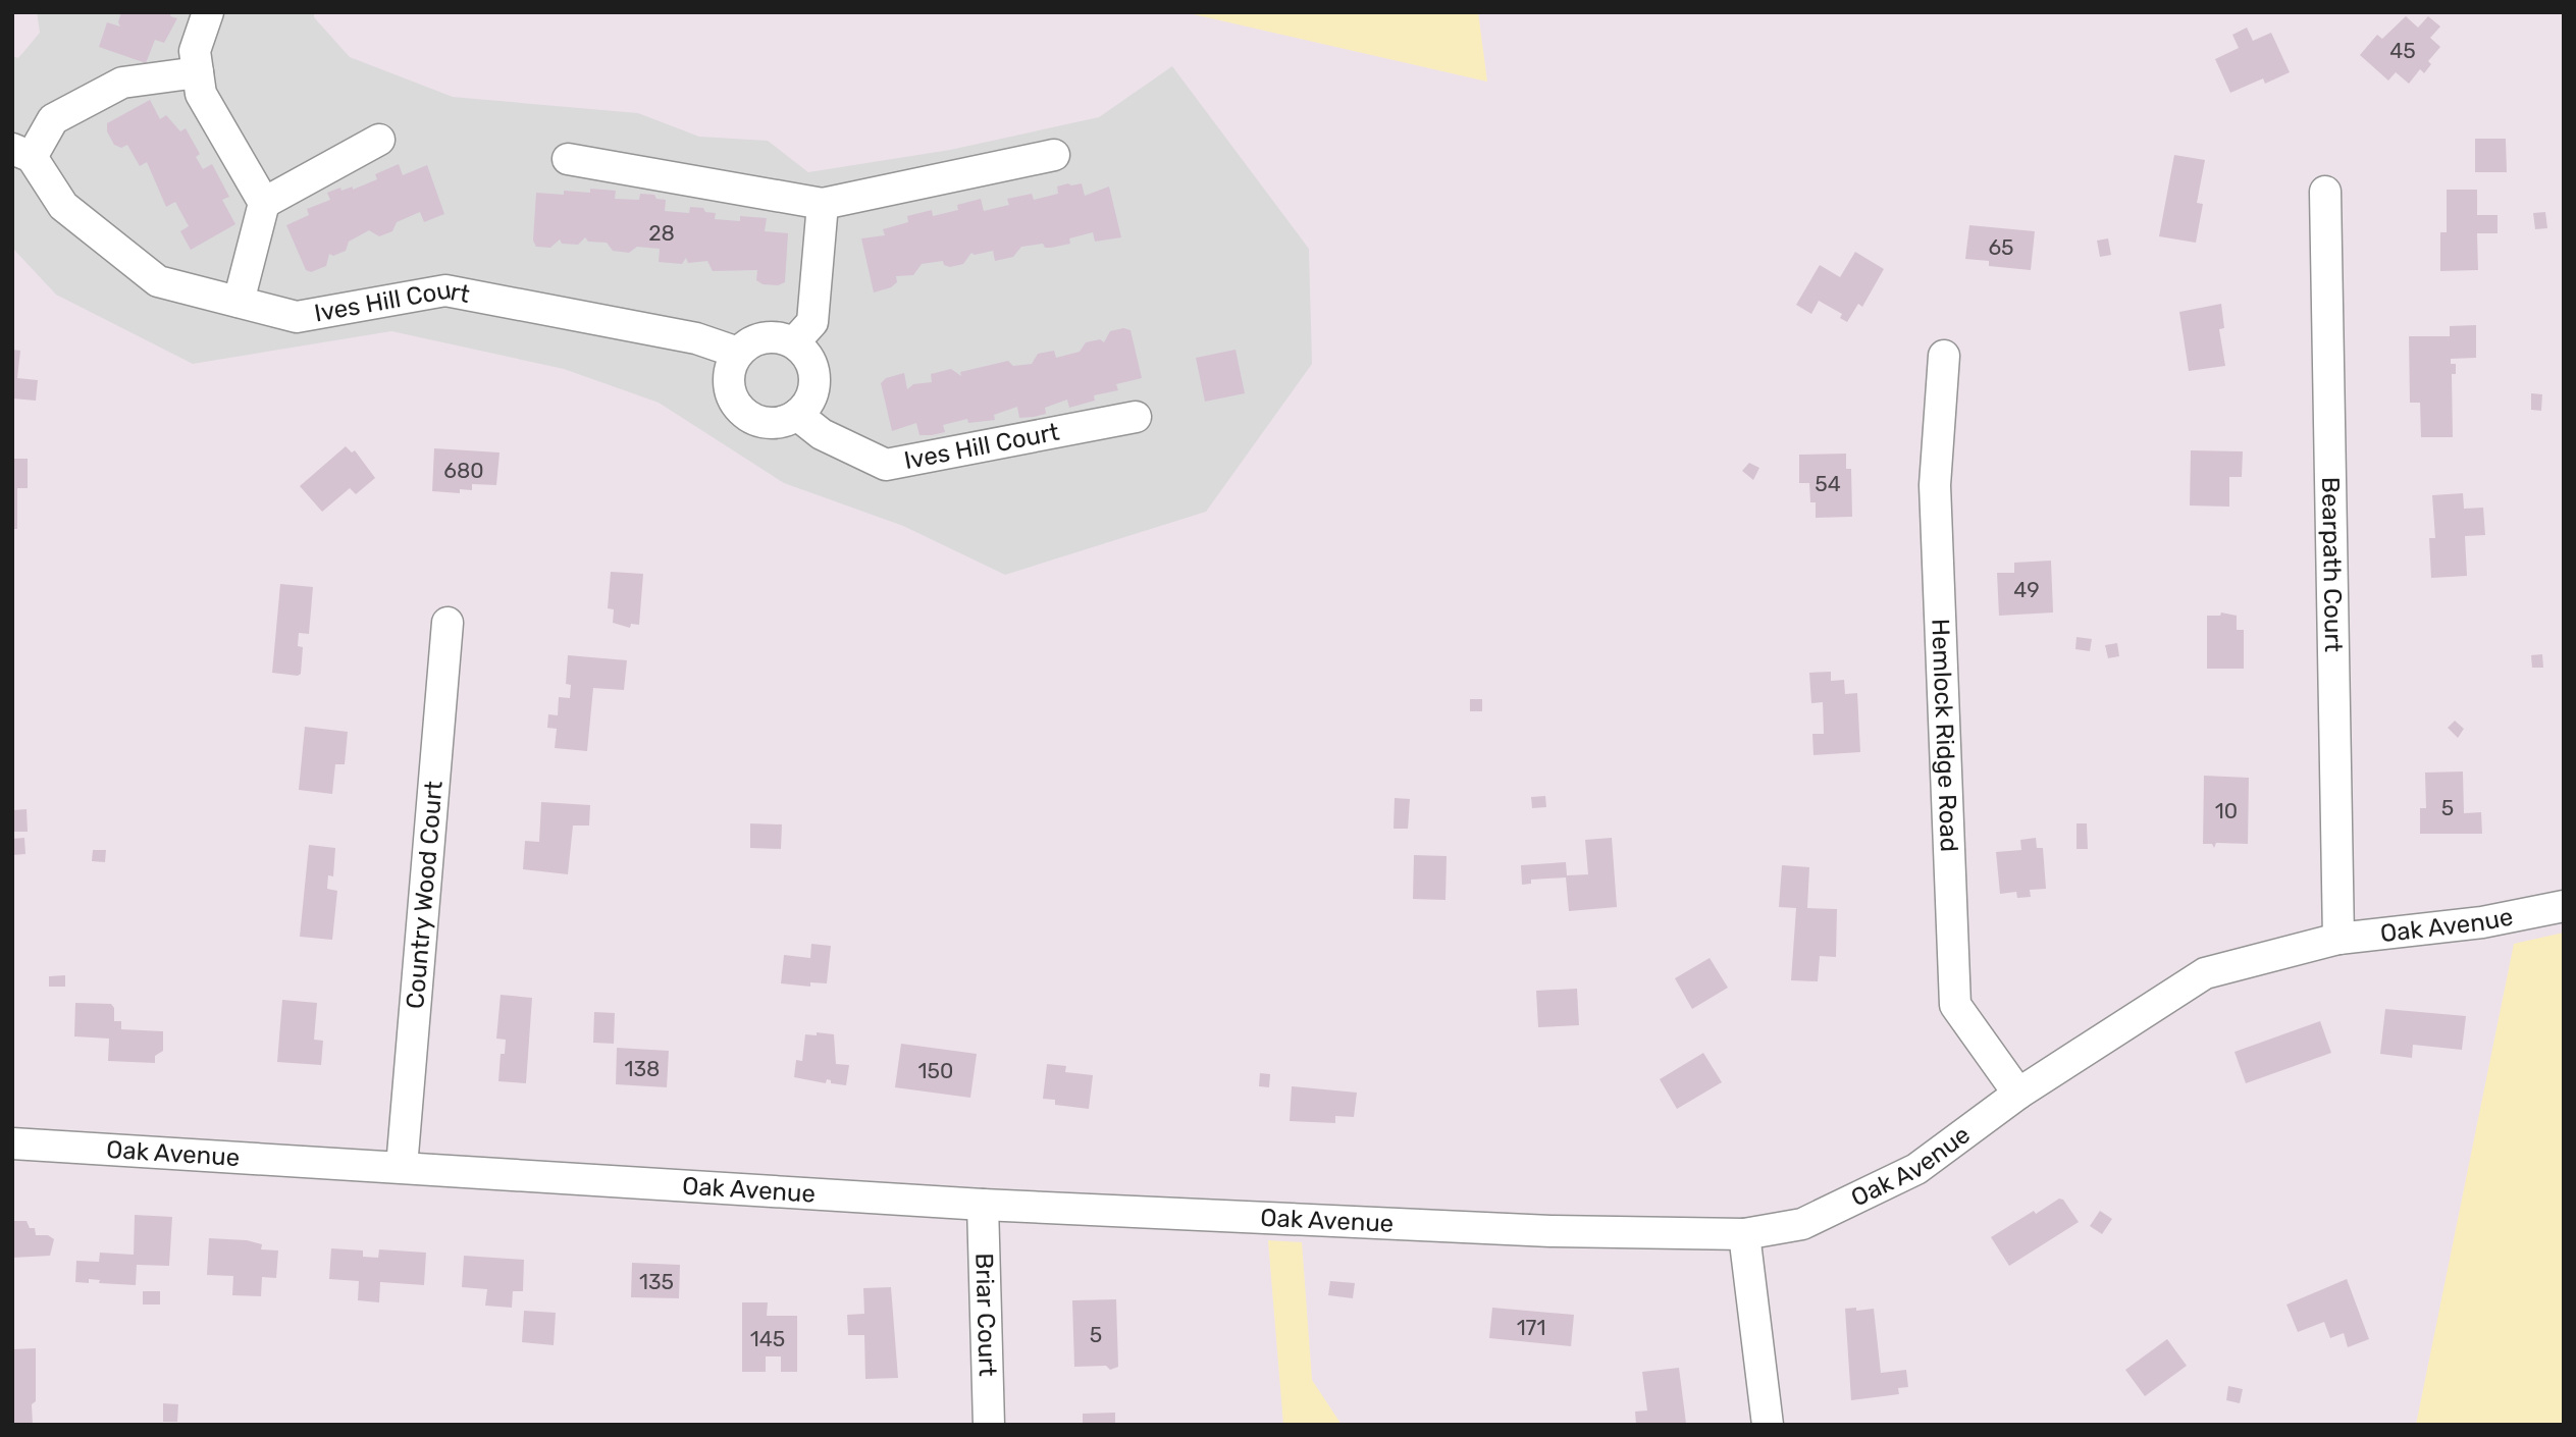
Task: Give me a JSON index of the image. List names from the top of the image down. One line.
{"streets":{"street":["Ives Hill Court","Bearpath Court","Hemlock Ridge Road","Country Wood Court","Oak Avenue","Briar Court"]},"crossings":[["Bearpath Court","Oak Avenue"],["Hemlock Ridge Road","Oak Avenue"],["Country Wood Court","Oak Avenue"],["Oak Avenue","Briar Court"]],"house_numbers":["45","28","65","680","54","49","5","10","138","150","135","171","5","145"]}
